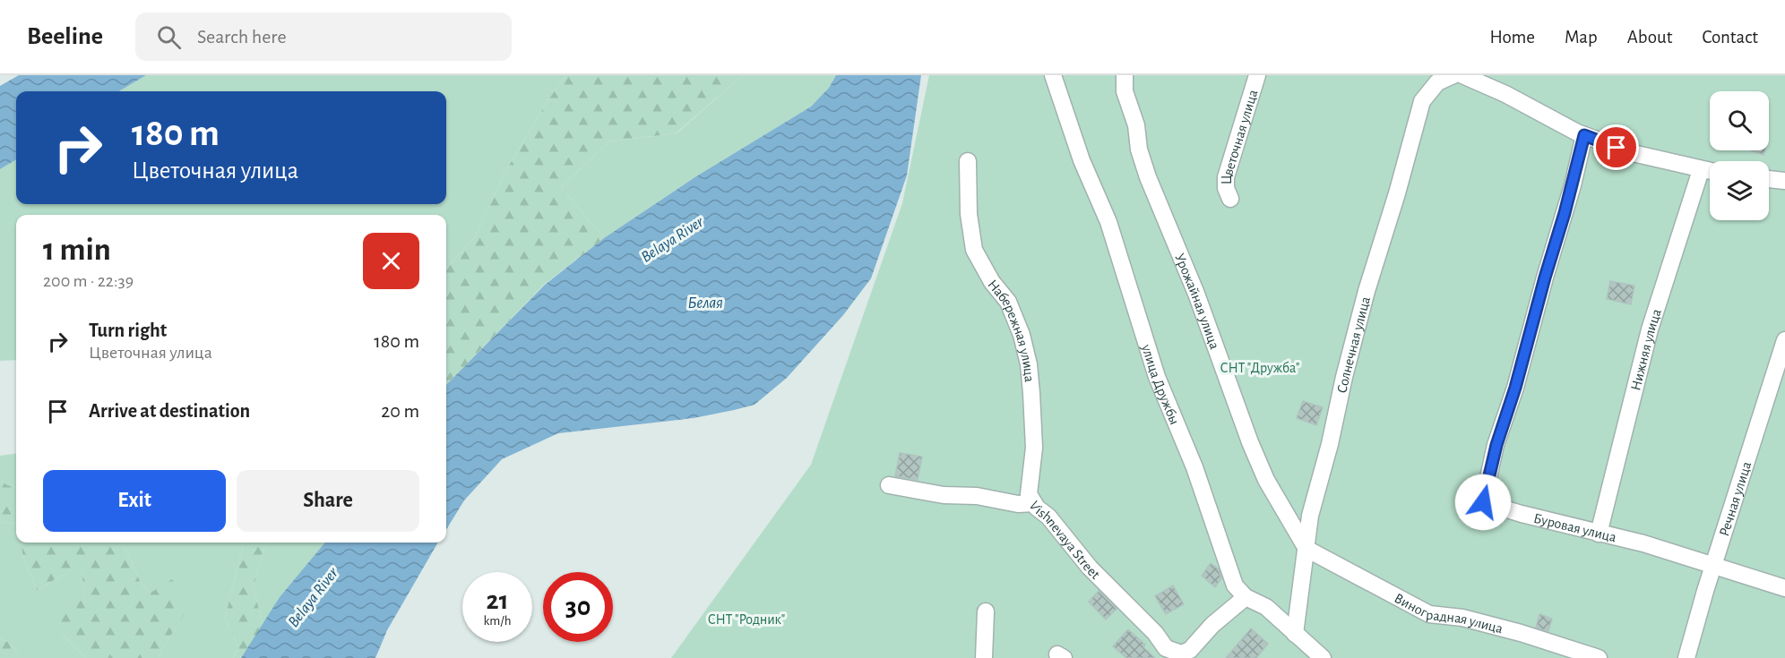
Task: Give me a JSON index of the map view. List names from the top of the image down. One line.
{"streets":{"street":["Цветочная улица","Урожайная улица","Набережная улица","Солнечная улица","Нижняя улица","улица Дружбы","Речная улица","Буровая улица","Vishnevaya Street","Виноградная улица"]},"crossings":[["Урожайная улица","Солнечная улица"],["Урожайная улица","Виноградная улица"],["Набережная улица","Vishnevaya Street"],["Солнечная улица","улица Дружбы"],["Солнечная улица","Виноградная улица"],["Нижняя улица","Буровая улица"],["улица Дружбы","Vishnevaya Street"],["Речная улица","Буровая улица"]],"water":["Belaya River","Белая"],"parks":["СНТ \"Дружба\"","СНТ \"Родник\""],"page":{"header":"Beeline","search":"Search here","nav":["Home","Map","About","Contact"],"turn":["180 m","Цветочная улица"],"heading":["1 min","200 m · 22:39"],"list":[{"name":"Turn right","note":"Цветочная улица","value":"180 m"},{"name":"Arrive at destination","value":"20 m"}],"buttons":["Exit","Share"],"speed":"21 km/h","limit":"30"}}
